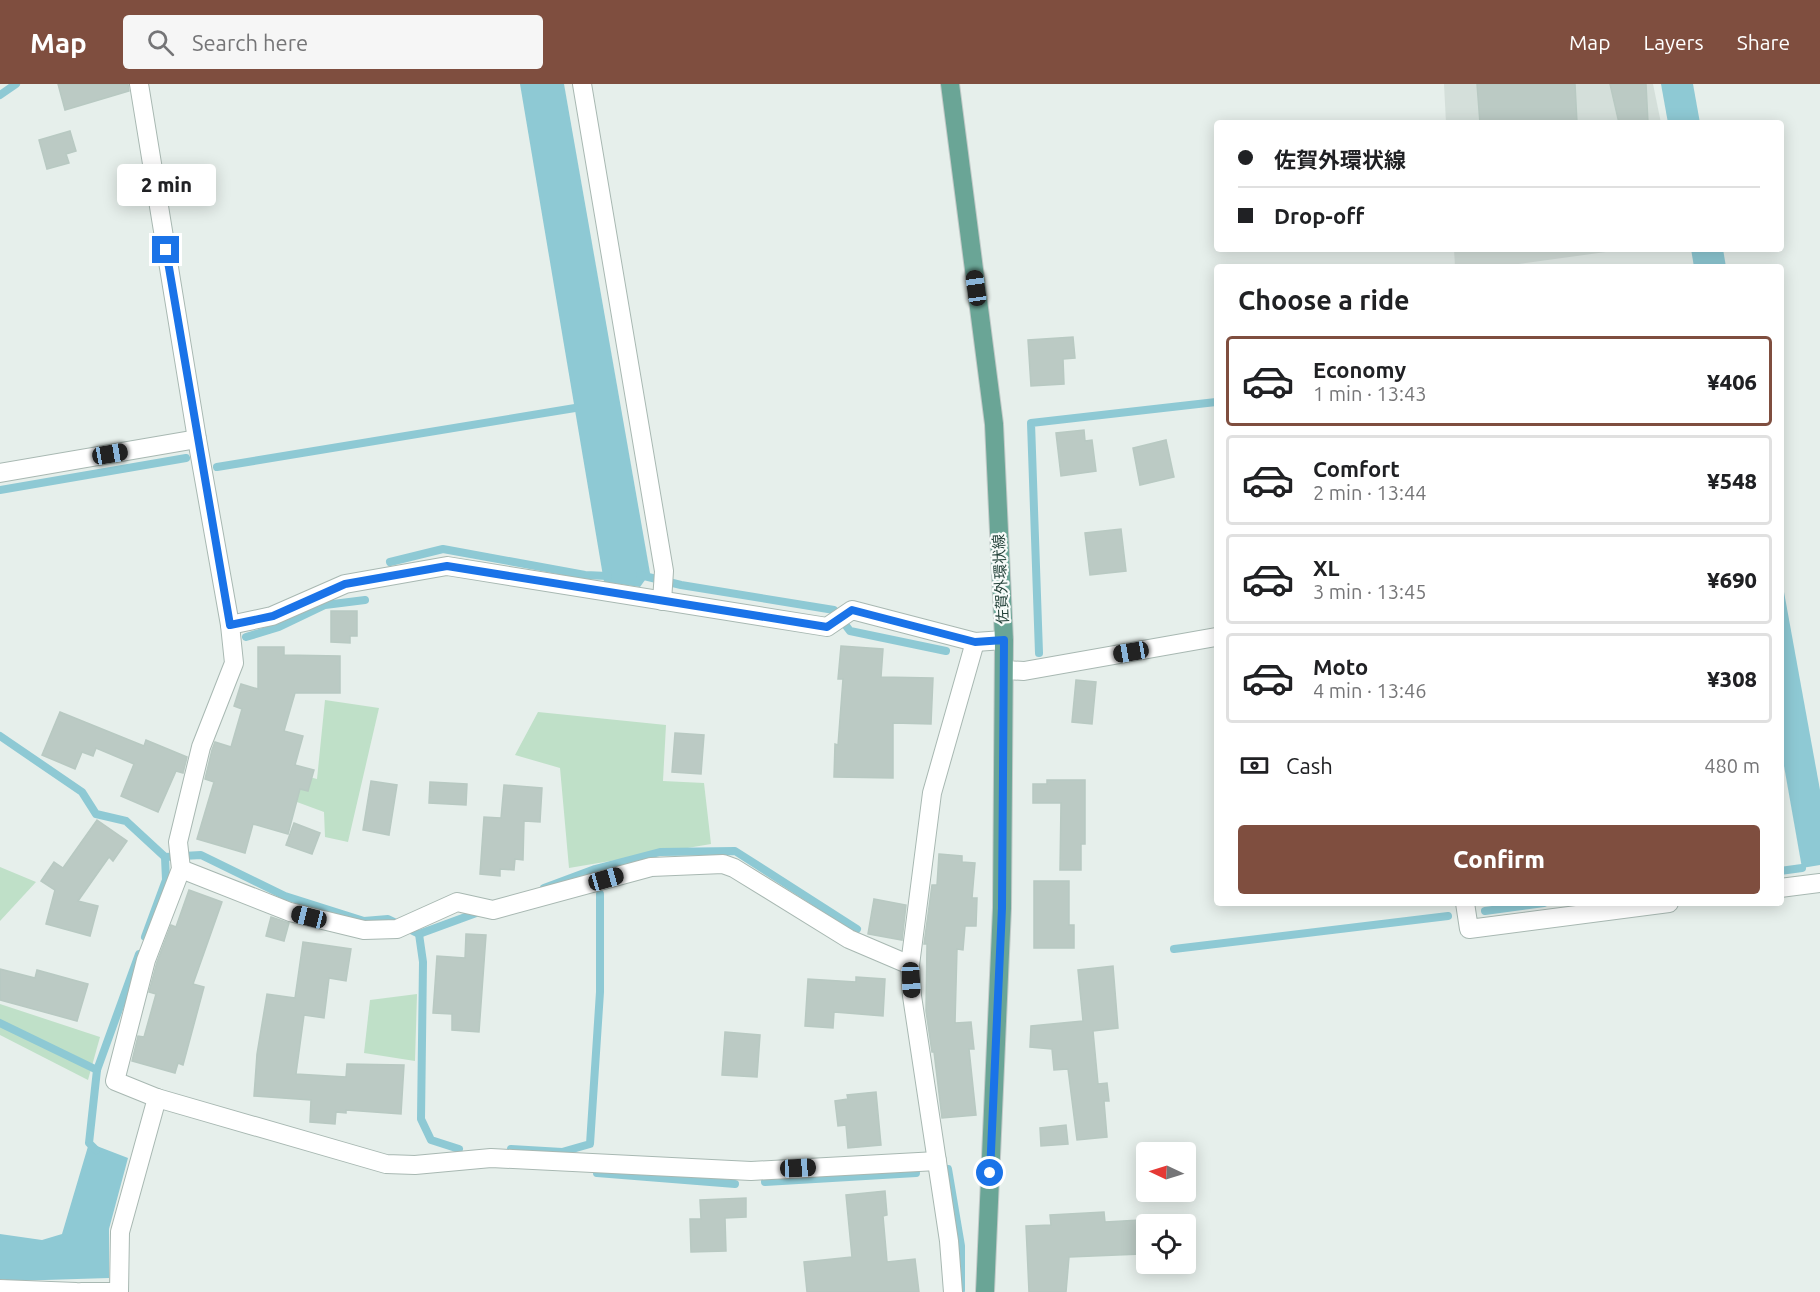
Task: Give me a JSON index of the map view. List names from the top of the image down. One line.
{"streets":{"main road":["佐賀外環状線"]},"north":"left","page":{"header":"Map","search":"Search here","nav":["Map","Layers","Share"],"banner":["佐賀外環状線","Drop-off"],"bubble":"2 min","heading":"Choose a ride","list":[{"name":"Economy","note":"1 min · 13:43","value":"¥406"},{"name":"Comfort","note":"2 min · 13:44","value":"¥548"},{"name":"XL","note":"3 min · 13:45","value":"¥690"},{"name":"Moto","note":"4 min · 13:46","value":"¥308"}],"pay":["Cash","480 m"],"buttons":"Confirm"}}
